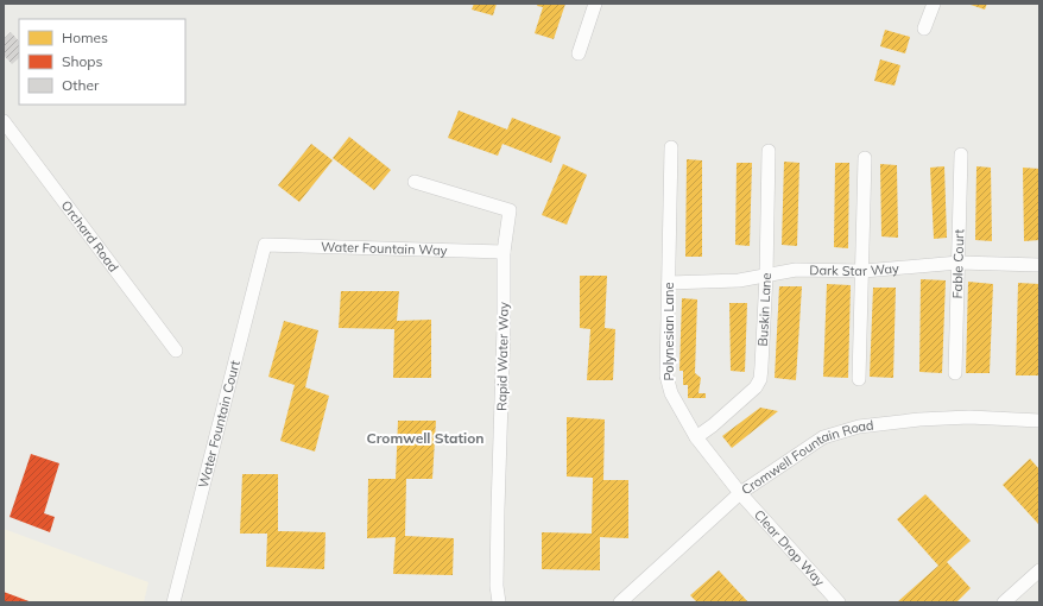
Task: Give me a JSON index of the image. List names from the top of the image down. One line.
{"streets":{"street":["Orchard Road","Water Fountain Way","Fable Court","Dark Star Way","Buskin Lane","Polynesian Lane","Rapid Water Way","Water Fountain Court","Cromwell Fountain Road","Clear Drop Way"]},"crossings":[["Water Fountain Way","Rapid Water Way"],["Water Fountain Way","Water Fountain Court"],["Fable Court","Dark Star Way"],["Dark Star Way","Buskin Lane"],["Dark Star Way","Polynesian Lane"],["Buskin Lane","Polynesian Lane"],["Polynesian Lane","Cromwell Fountain Road"],["Polynesian Lane","Clear Drop Way"],["Cromwell Fountain Road","Clear Drop Way"]],"districts":["Cromwell Station"],"legend":["Homes","Shops","Other"]}
